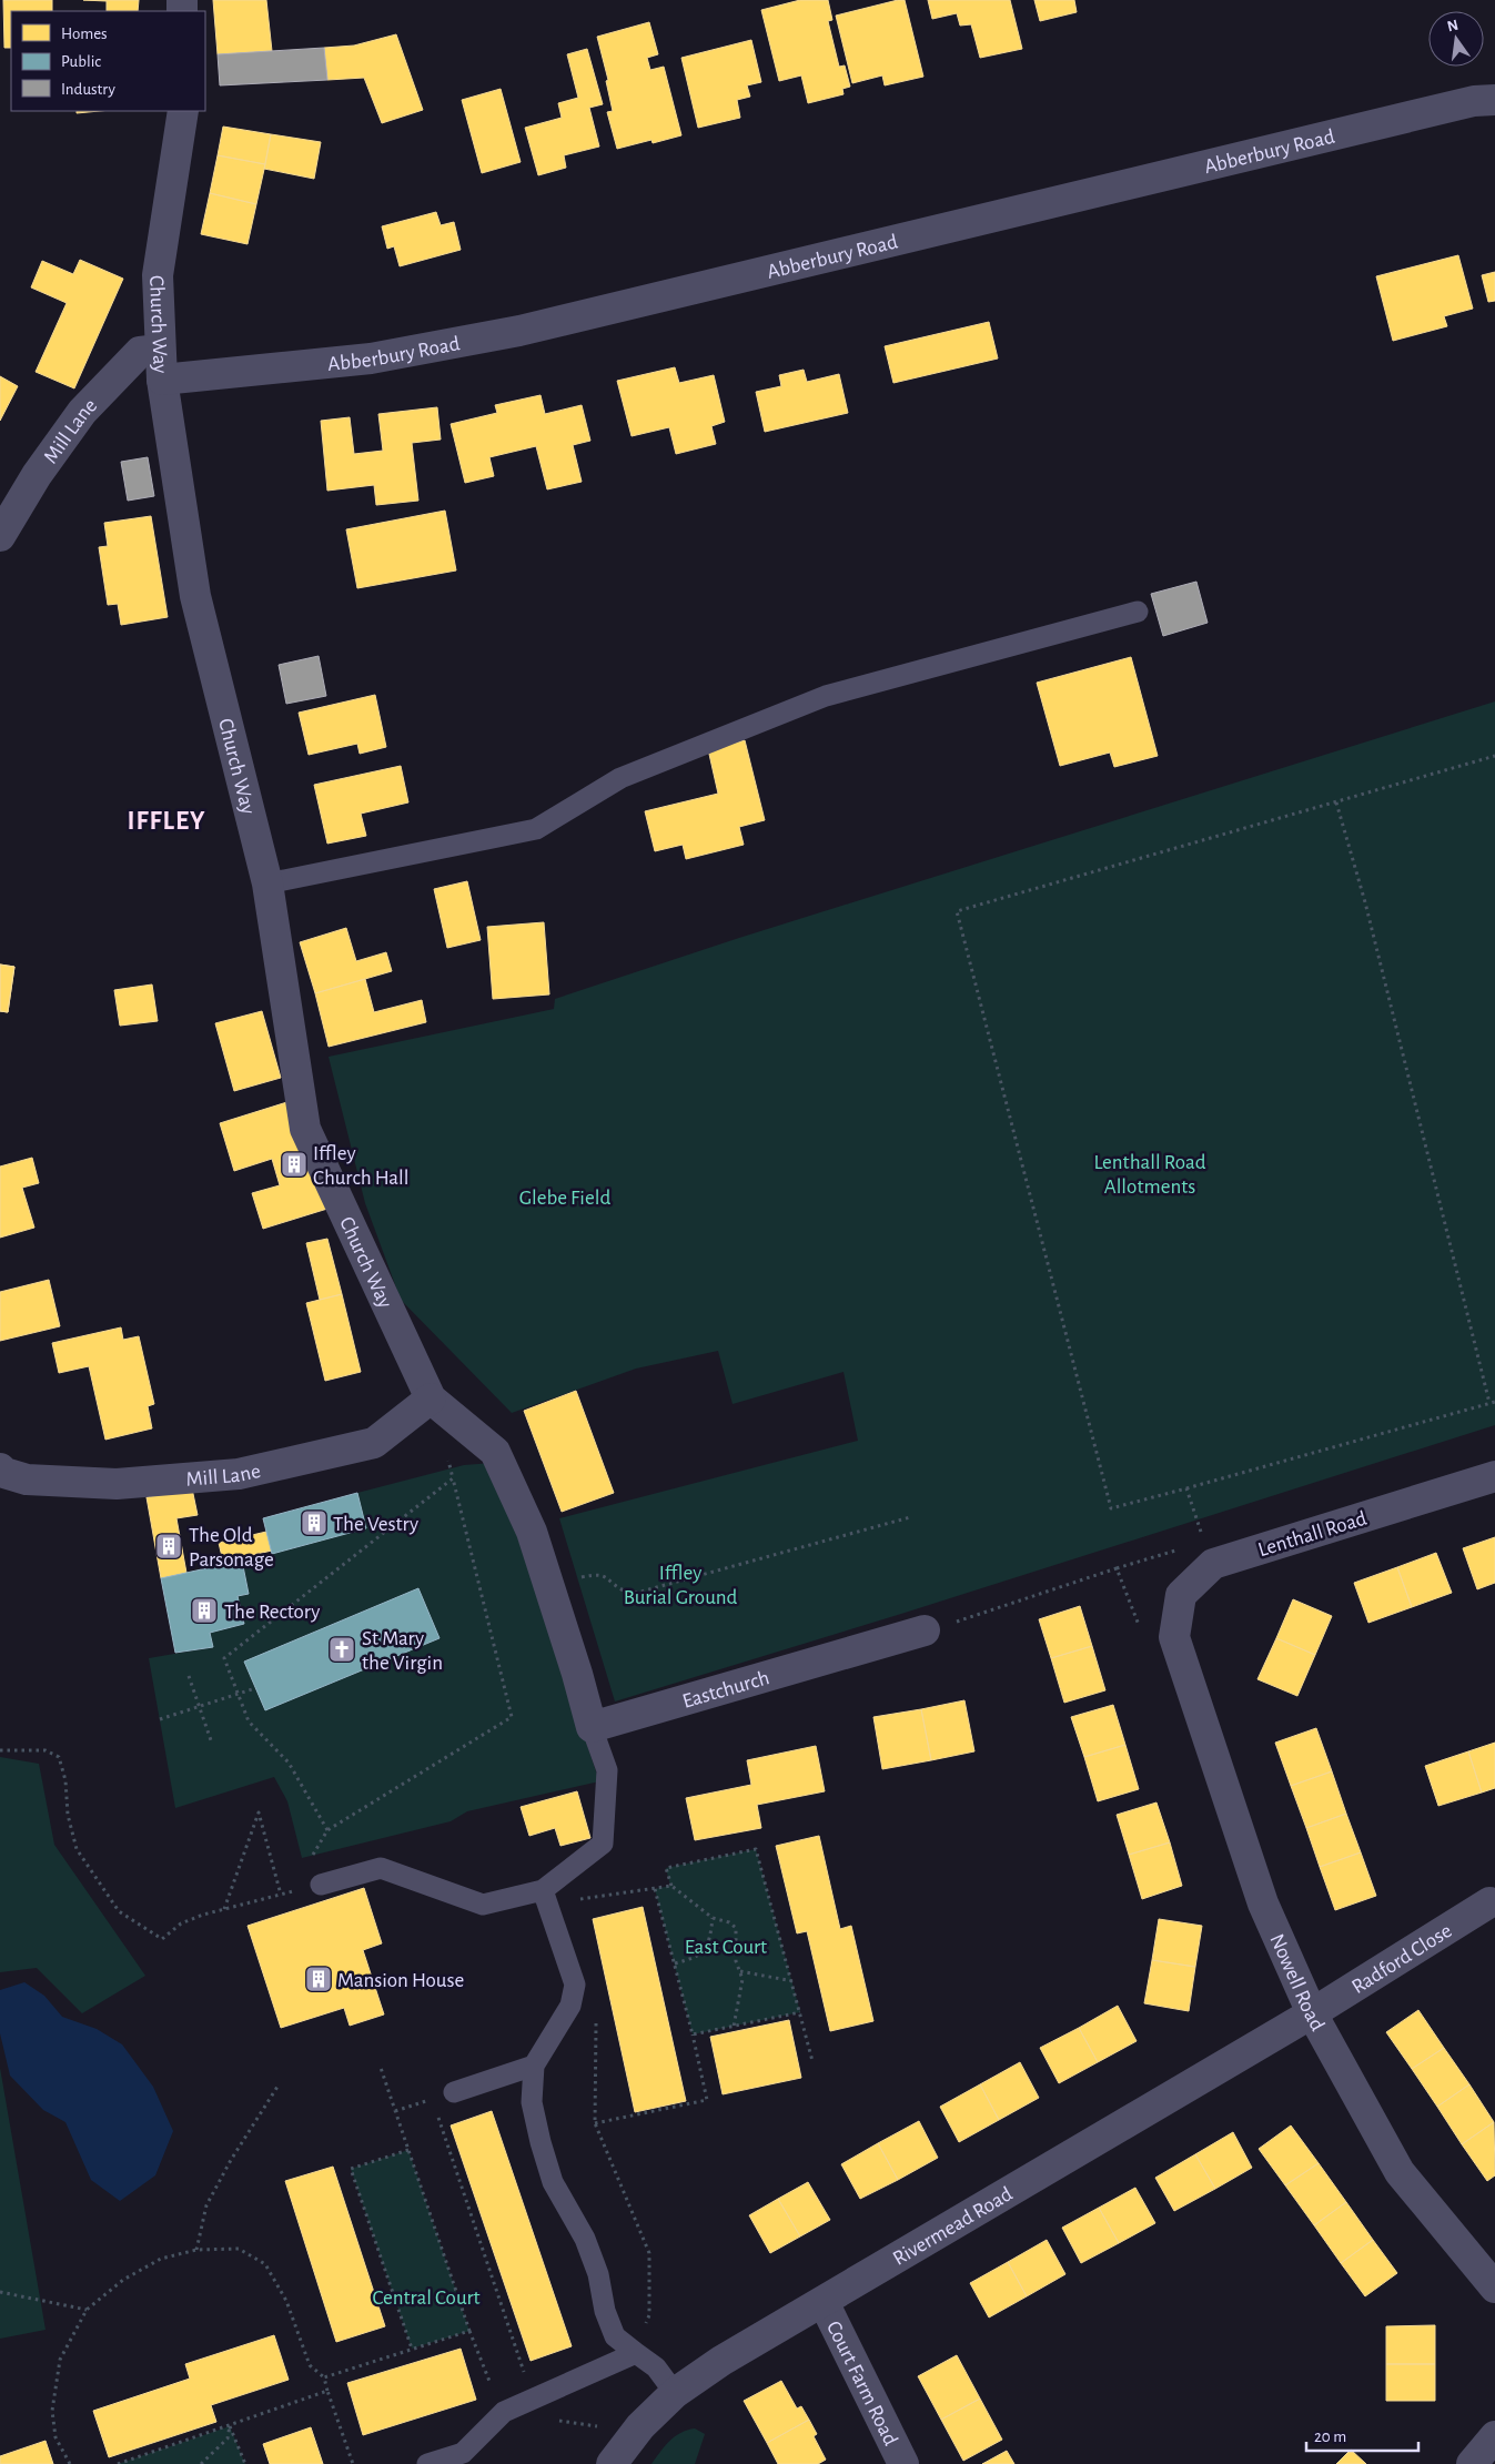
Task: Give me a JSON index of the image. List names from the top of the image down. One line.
{"streets":{"street":["Abberbury Road","Church Way","Mill Lane","Lenthall Road","Eastchurch","Radford Close","Nowell Road","Rivermead Road","Court Farm Road"]},"crossings":[["Abberbury Road","Church Way"],["Church Way","Mill Lane"],["Lenthall Road","Nowell Road"],["Radford Close","Nowell Road"],["Radford Close","Rivermead Road"],["Nowell Road","Rivermead Road"],["Rivermead Road","Court Farm Road"]],"districts":["IFFLEY"],"parks":["Lenthall Road Allotments","Glebe Field","Iffley Burial Ground","East Court","Central Court"],"places":{"building":["Iffley Church Hall","The Vestry","The Old Parsonage","The Rectory","Mansion House"],"church":["St Mary the Virgin"]},"legend":["Homes","Public","Industry"],"scale_bar":"20 m","north":"top"}
